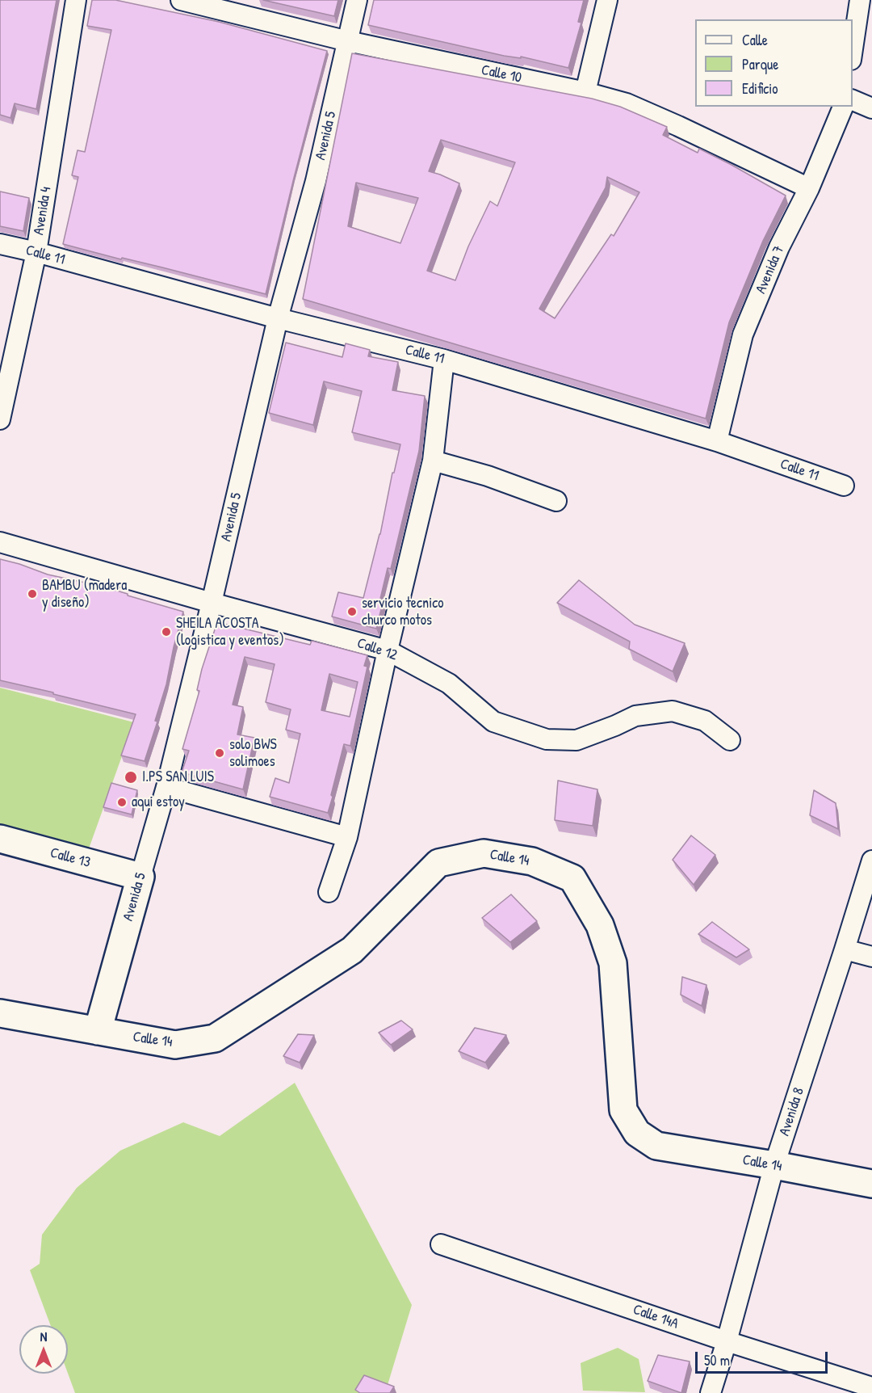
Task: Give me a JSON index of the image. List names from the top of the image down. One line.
{"streets":{"street":["Calle 10","Avenida 5","Avenida 4","Calle 11","Avenida 7","Calle 12","Calle 13","Calle 14","Avenida 8","Calle 14A"]},"crossings":[["Calle 10","Avenida 5"],["Calle 10","Avenida 7"],["Avenida 5","Calle 11"],["Avenida 5","Calle 12"],["Avenida 5","Calle 13"],["Avenida 5","Calle 14"],["Avenida 4","Calle 11"],["Calle 11","Avenida 7"],["Calle 14","Avenida 8"],["Avenida 8","Calle 14A"]],"places":["BAMBU (madera y diseño)","servicio tecnico churco motos","SHEILA ACOSTA (logistica y eventos)","solo BWS solimoes","I.PS SAN LUIS","aqui estoy"],"legend":["Calle","Parque","Edificio"],"scale_bar":"50 m","north":"top"}
